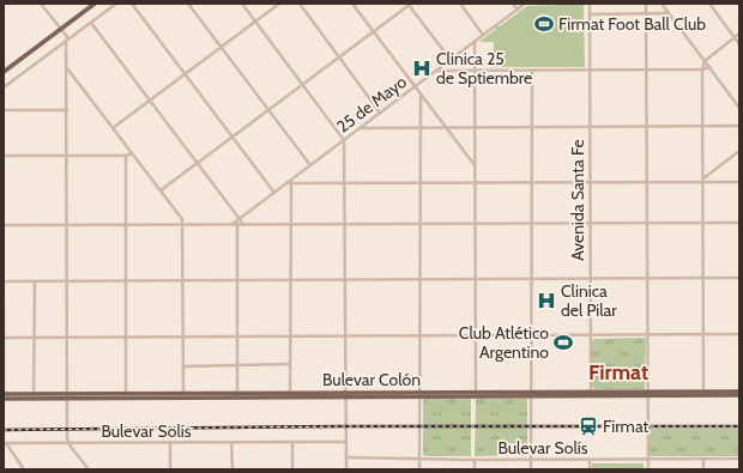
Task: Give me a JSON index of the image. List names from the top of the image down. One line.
{"streets":{"main road":["Bulevar Colón"],"street":["25 de Mayo","Avenida Santa Fe","Bulevar Solís"]},"crossings":[["Avenida Santa Fe","Bulevar Colón"]],"districts":["Firmat"],"places":{"sports":["Firmat Foot Ball Club","Club Atlético Argentino"],"hospital":["Clinica 25 de Sptiembre","Clinica del Pilar"],"station":["Firmat"]}}
